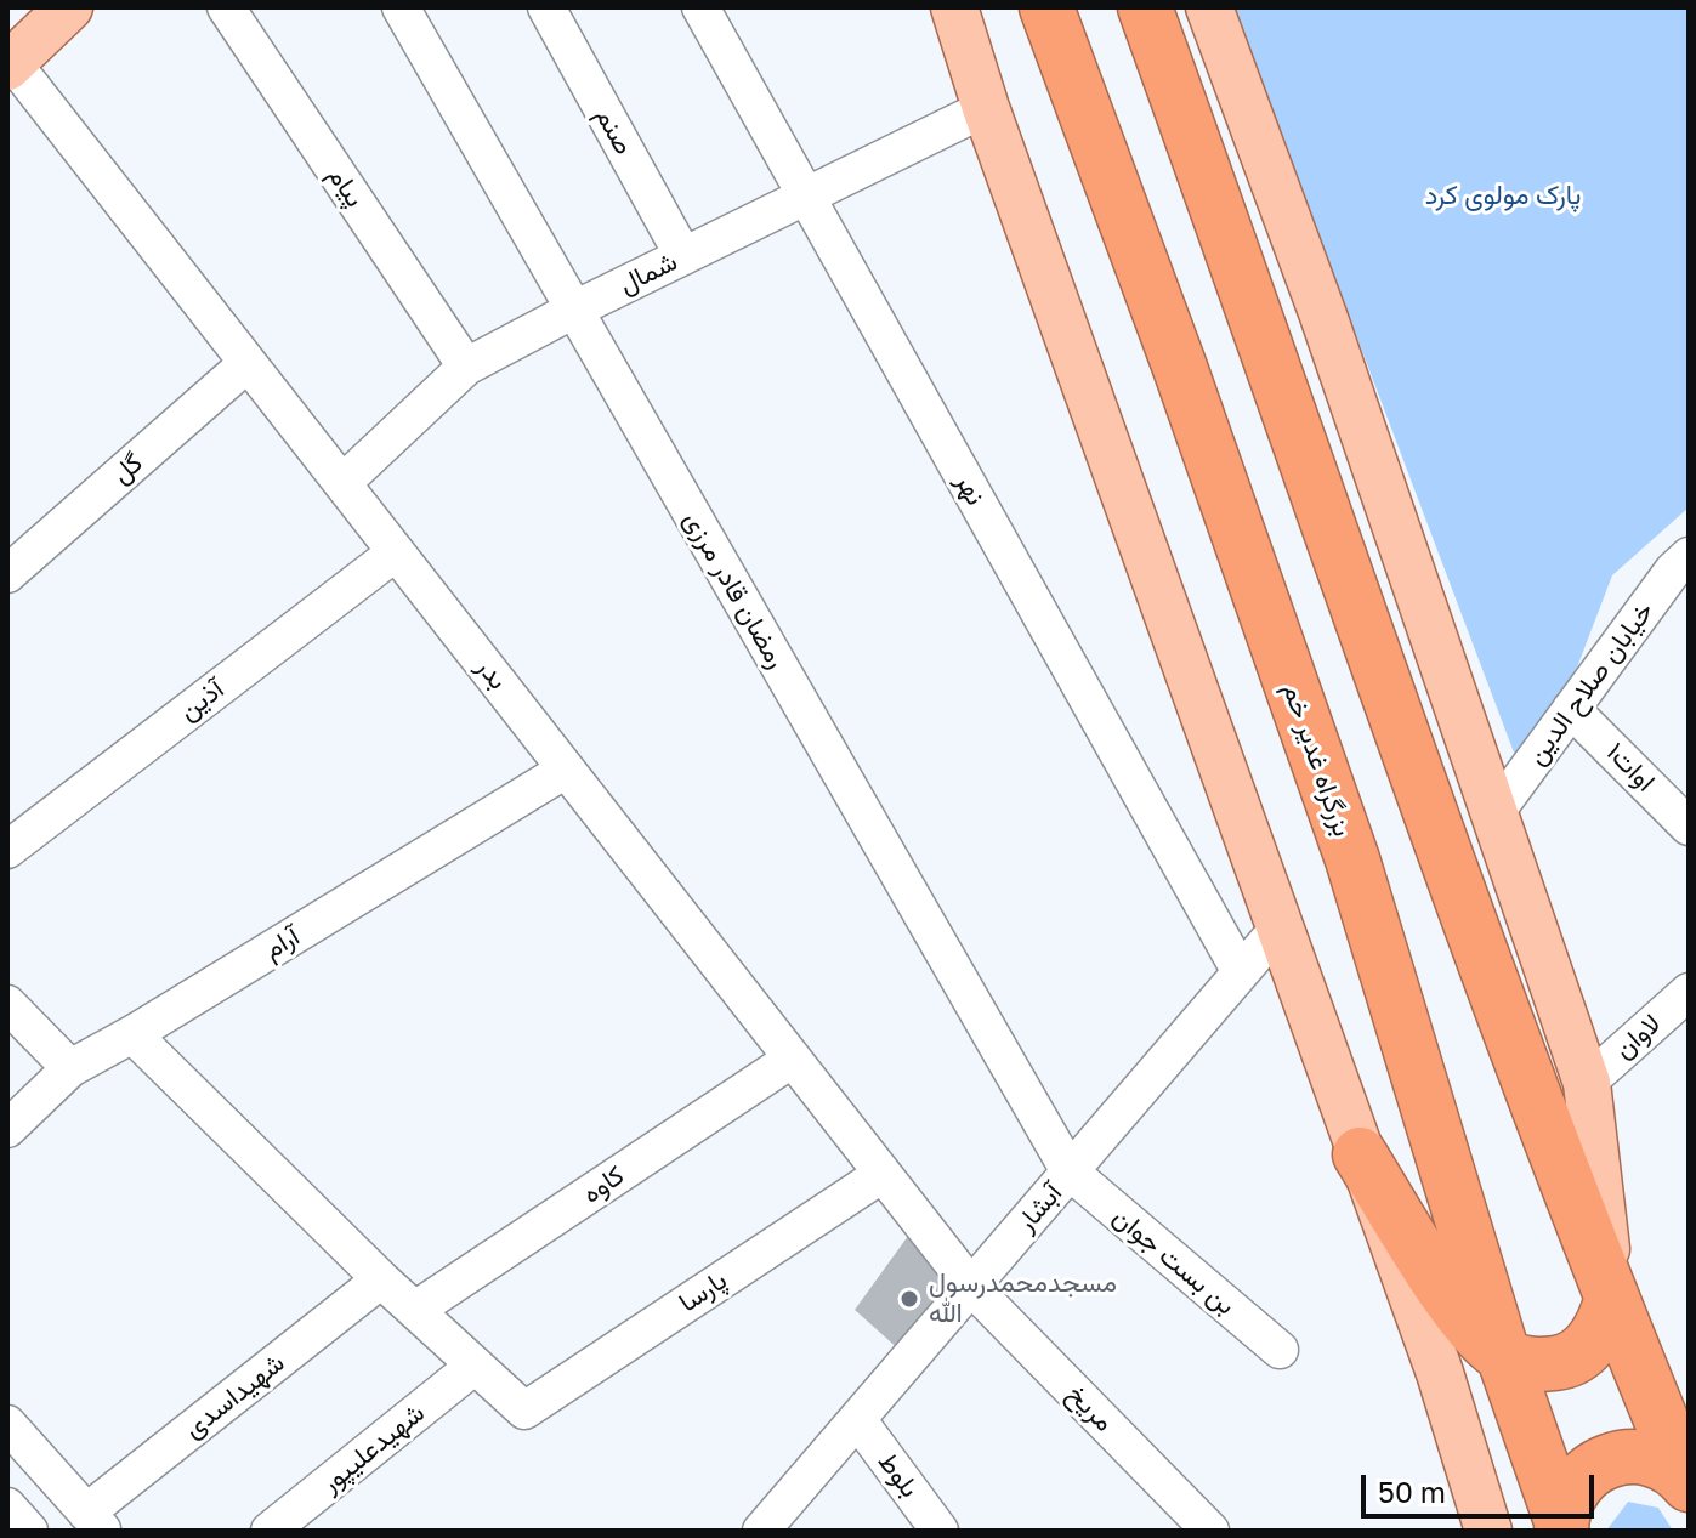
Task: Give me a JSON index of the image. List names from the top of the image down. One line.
{"streets":{"highway":["بزرگراه غدیر خم"],"street":["صنم","پیام","شمال","گل","نهر","رمضان قادر مرزی","بدر","خیابان صلاح الدین","آذین","اوات۱","آرام","لاوان","کاوه","آبشار","بن بست جوان","پارسا","شهیداسدی","مریخ","شهیدعلیپور","بلوط"]},"crossings":[["صنم","شمال"],["پیام","شمال"],["شمال","نهر"],["شمال","رمضان قادر مرزی"],["شمال","بدر"],["گل","بدر"],["نهر","آبشار"],["رمضان قادر مرزی","آبشار"],["رمضان قادر مرزی","بن بست جوان"],["بدر","آذین"],["بدر","آرام"],["بدر","کاوه"],["بدر","آبشار"],["بدر","پارسا"],["بدر","مریخ"],["خیابان صلاح الدین","اوات۱"],["آبشار","بن بست جوان"],["آبشار","مریخ"],["آبشار","بلوط"],["پارسا","شهیدعلیپور"]],"parks":["پارک مولوی کرد"],"places":["مسجدمحمدرسول الله"],"scale_bar":"50 m"}
